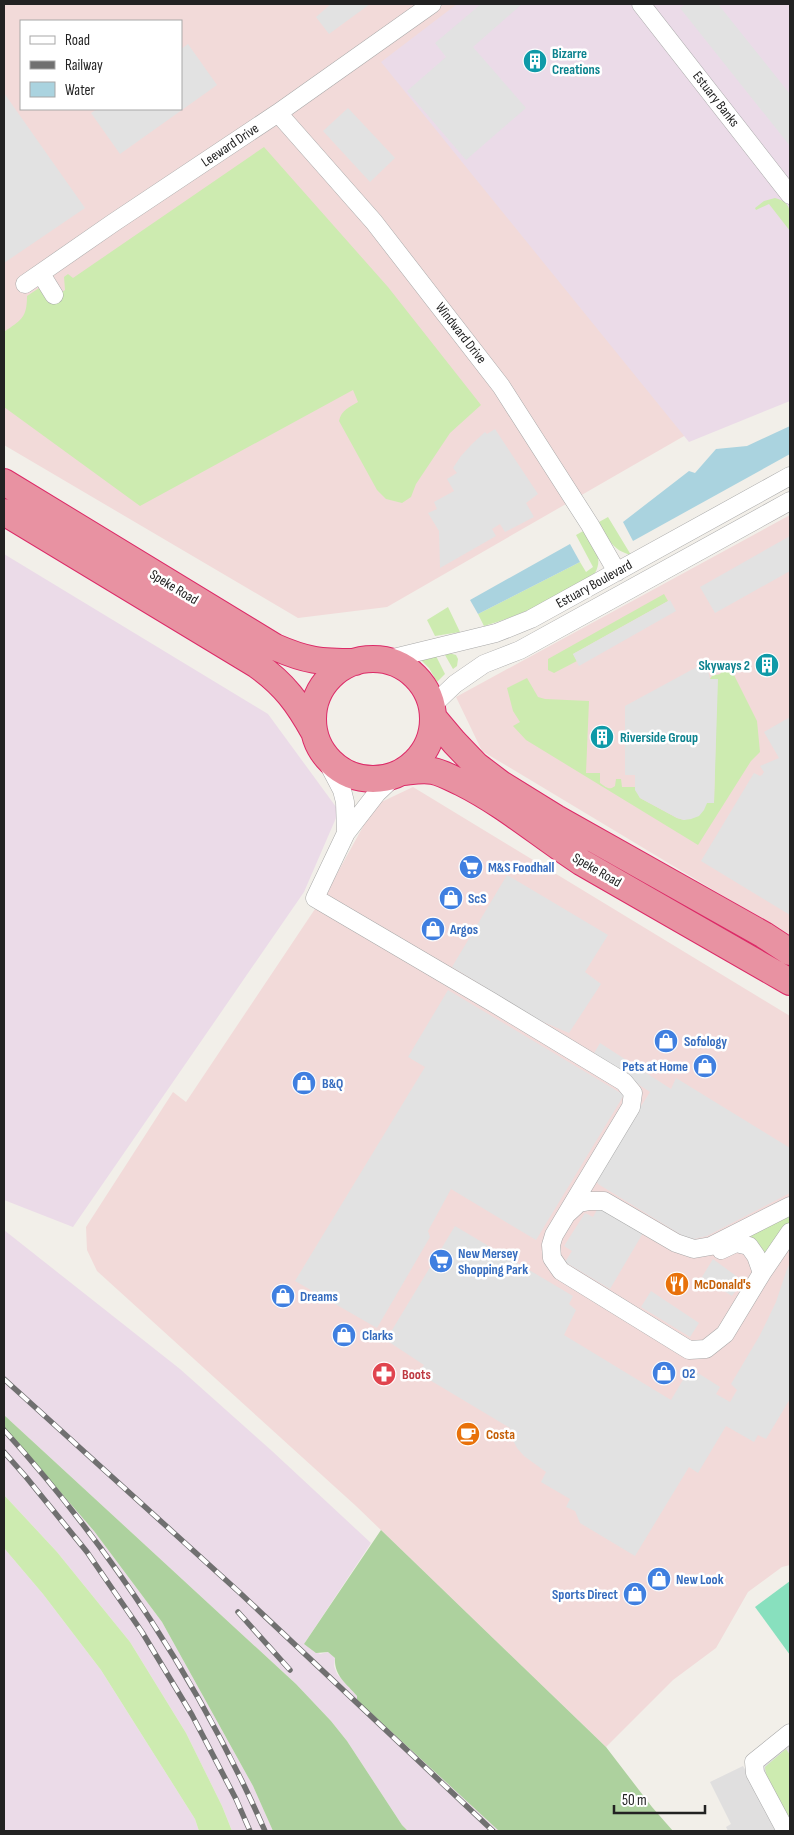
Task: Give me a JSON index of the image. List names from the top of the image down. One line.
{"streets":{"highway":["Speke Road"],"street":["Estuary Banks","Leeward Drive","Windward Drive","Estuary Boulevard"]},"crossings":[["Leeward Drive","Windward Drive"],["Windward Drive","Estuary Boulevard"],["Estuary Boulevard","Speke Road"]],"places":{"building":["Bizarre Creations","Skyways 2","Riverside Group"],"supermarket":["M&S Foodhall","New Mersey Shopping Park"],"shop":["ScS","Argos","Sofology","Pets at Home","B&Q","Dreams","Clarks","O2","New Look","Sports Direct"],"restaurant":["McDonald's"],"pharmacy":["Boots"],"cafe":["Costa"]},"legend":["Road","Railway","Water"],"scale_bar":"50 m"}
